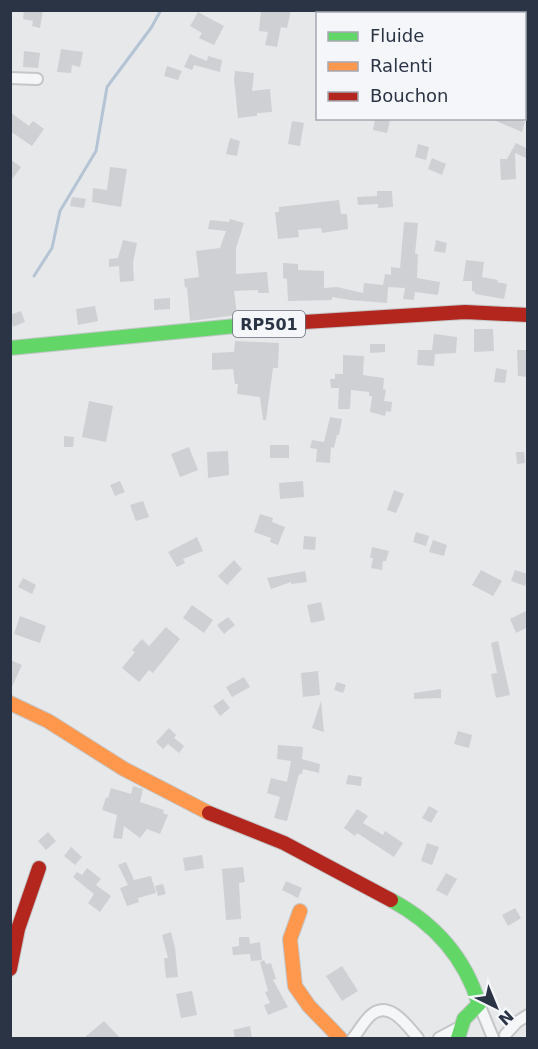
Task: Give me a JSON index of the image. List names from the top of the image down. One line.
{"streets":{"street":["RP501"]},"legend":["Fluide","Ralenti","Bouchon"],"north":"bottom right"}
